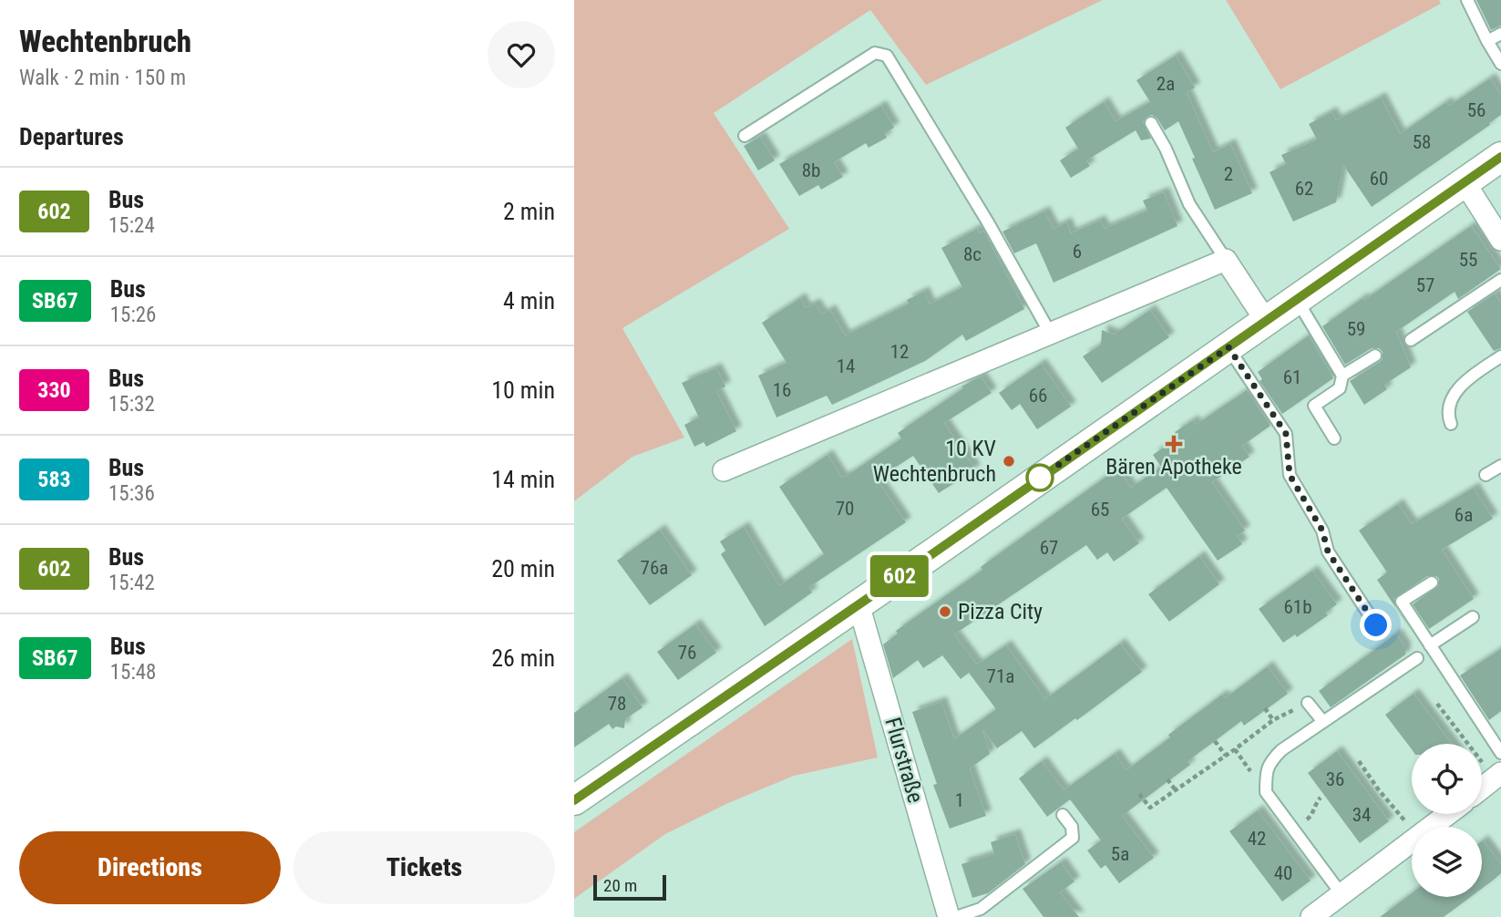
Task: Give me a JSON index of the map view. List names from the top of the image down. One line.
{"streets":{"street":["Flurstraße"]},"places":{"health":["Bären Apotheke"],"other":["10 KV Wechtenbruch","Pizza City"]},"lines":["bus line 602"],"house_numbers":["2a","56","58","8b","2","60","62","6","8c","55","57","59","12","14","61","16","66","70","65","6a","67","76a","61b","76","71a","78","36","1","34","42","5a","40"],"scale_bar":"20 m","page":{"heading":[["Wechtenbruch","Walk · 2 min · 150 m"],"Departures"],"on_map":"602","list":[{"mark":"602","name":"Bus","note":"15:24","value":"2 min"},{"mark":"SB67","name":"Bus","note":"15:26","value":"4 min"},{"mark":"330","name":"Bus","note":"15:32","value":"10 min"},{"mark":"583","name":"Bus","note":"15:36","value":"14 min"},{"mark":"602","name":"Bus","note":"15:42","value":"20 min"},{"mark":"SB67","name":"Bus","note":"15:48","value":"26 min"}],"buttons":["Directions","Tickets"],"scale":"20 m"}}
